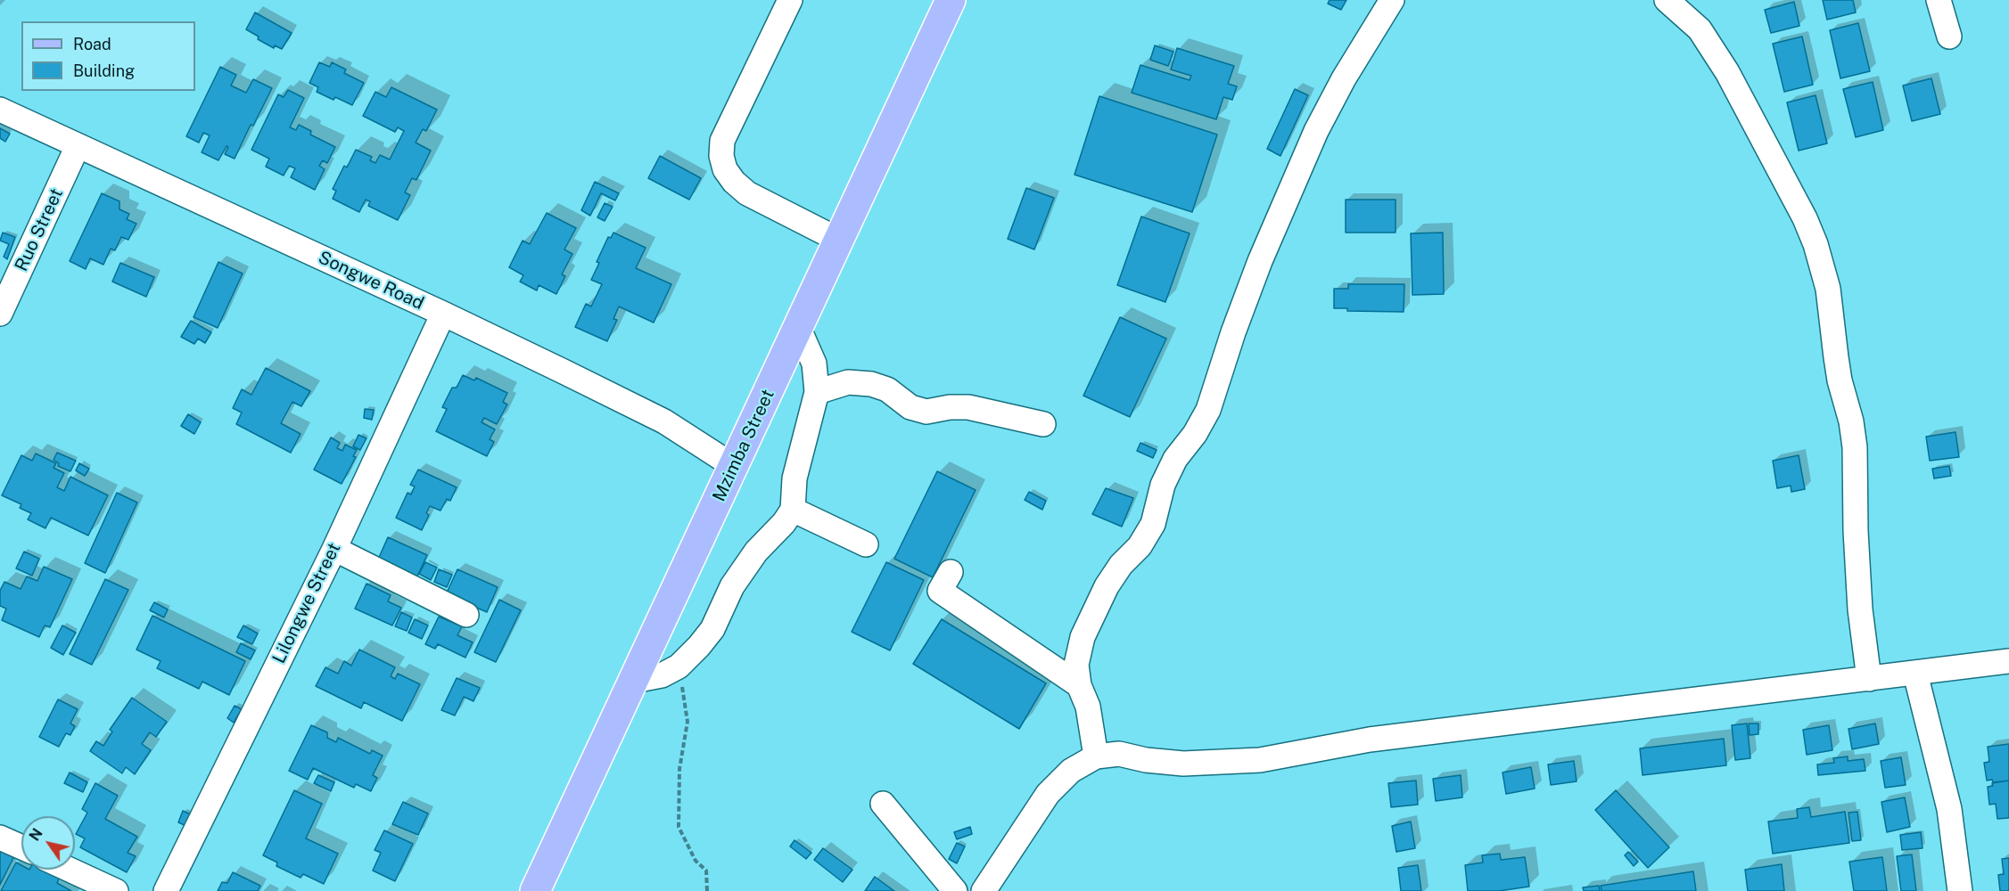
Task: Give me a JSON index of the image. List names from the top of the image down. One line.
{"streets":{"main road":["Mzimba Street"],"street":["Ruo Street","Songwe Road","Lilongwe Street"]},"crossings":[["Ruo Street","Songwe Road"],["Songwe Road","Mzimba Street"],["Songwe Road","Lilongwe Street"]],"legend":["Road","Building"],"north":"top left"}
